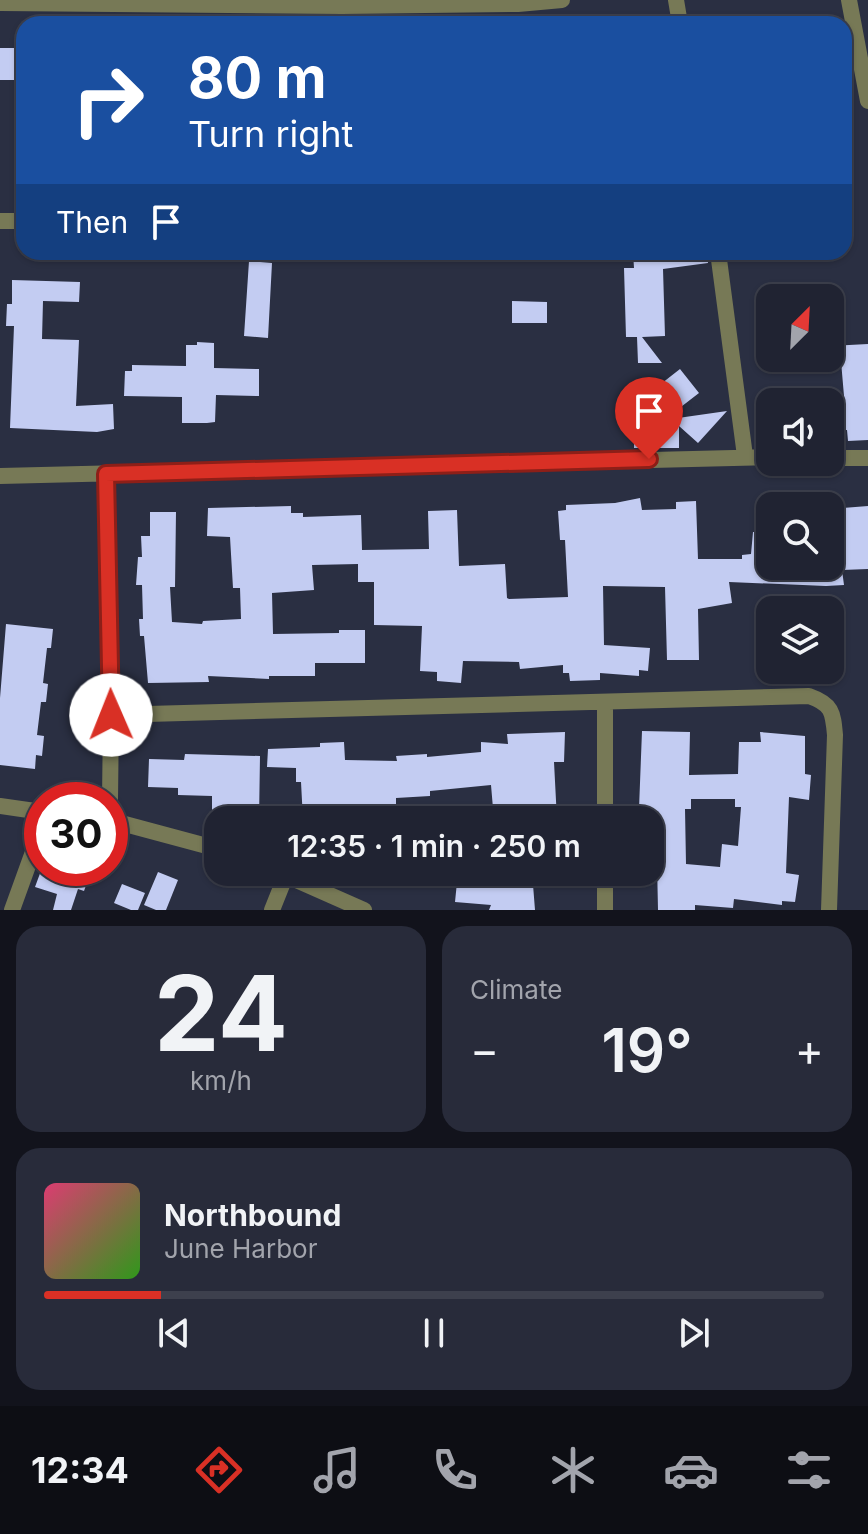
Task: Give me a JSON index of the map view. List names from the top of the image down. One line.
{"north":"top right","page":{"turn":["80 m","Turn right"],"then":"Then","limit":"30","trip":"12:35 · 1 min · 250 m","tile":[["24","km/h"],"Climate"],"heat":["−","19°","+"],"song":["Northbound","June Harbor"],"tabs":"12:34"}}
